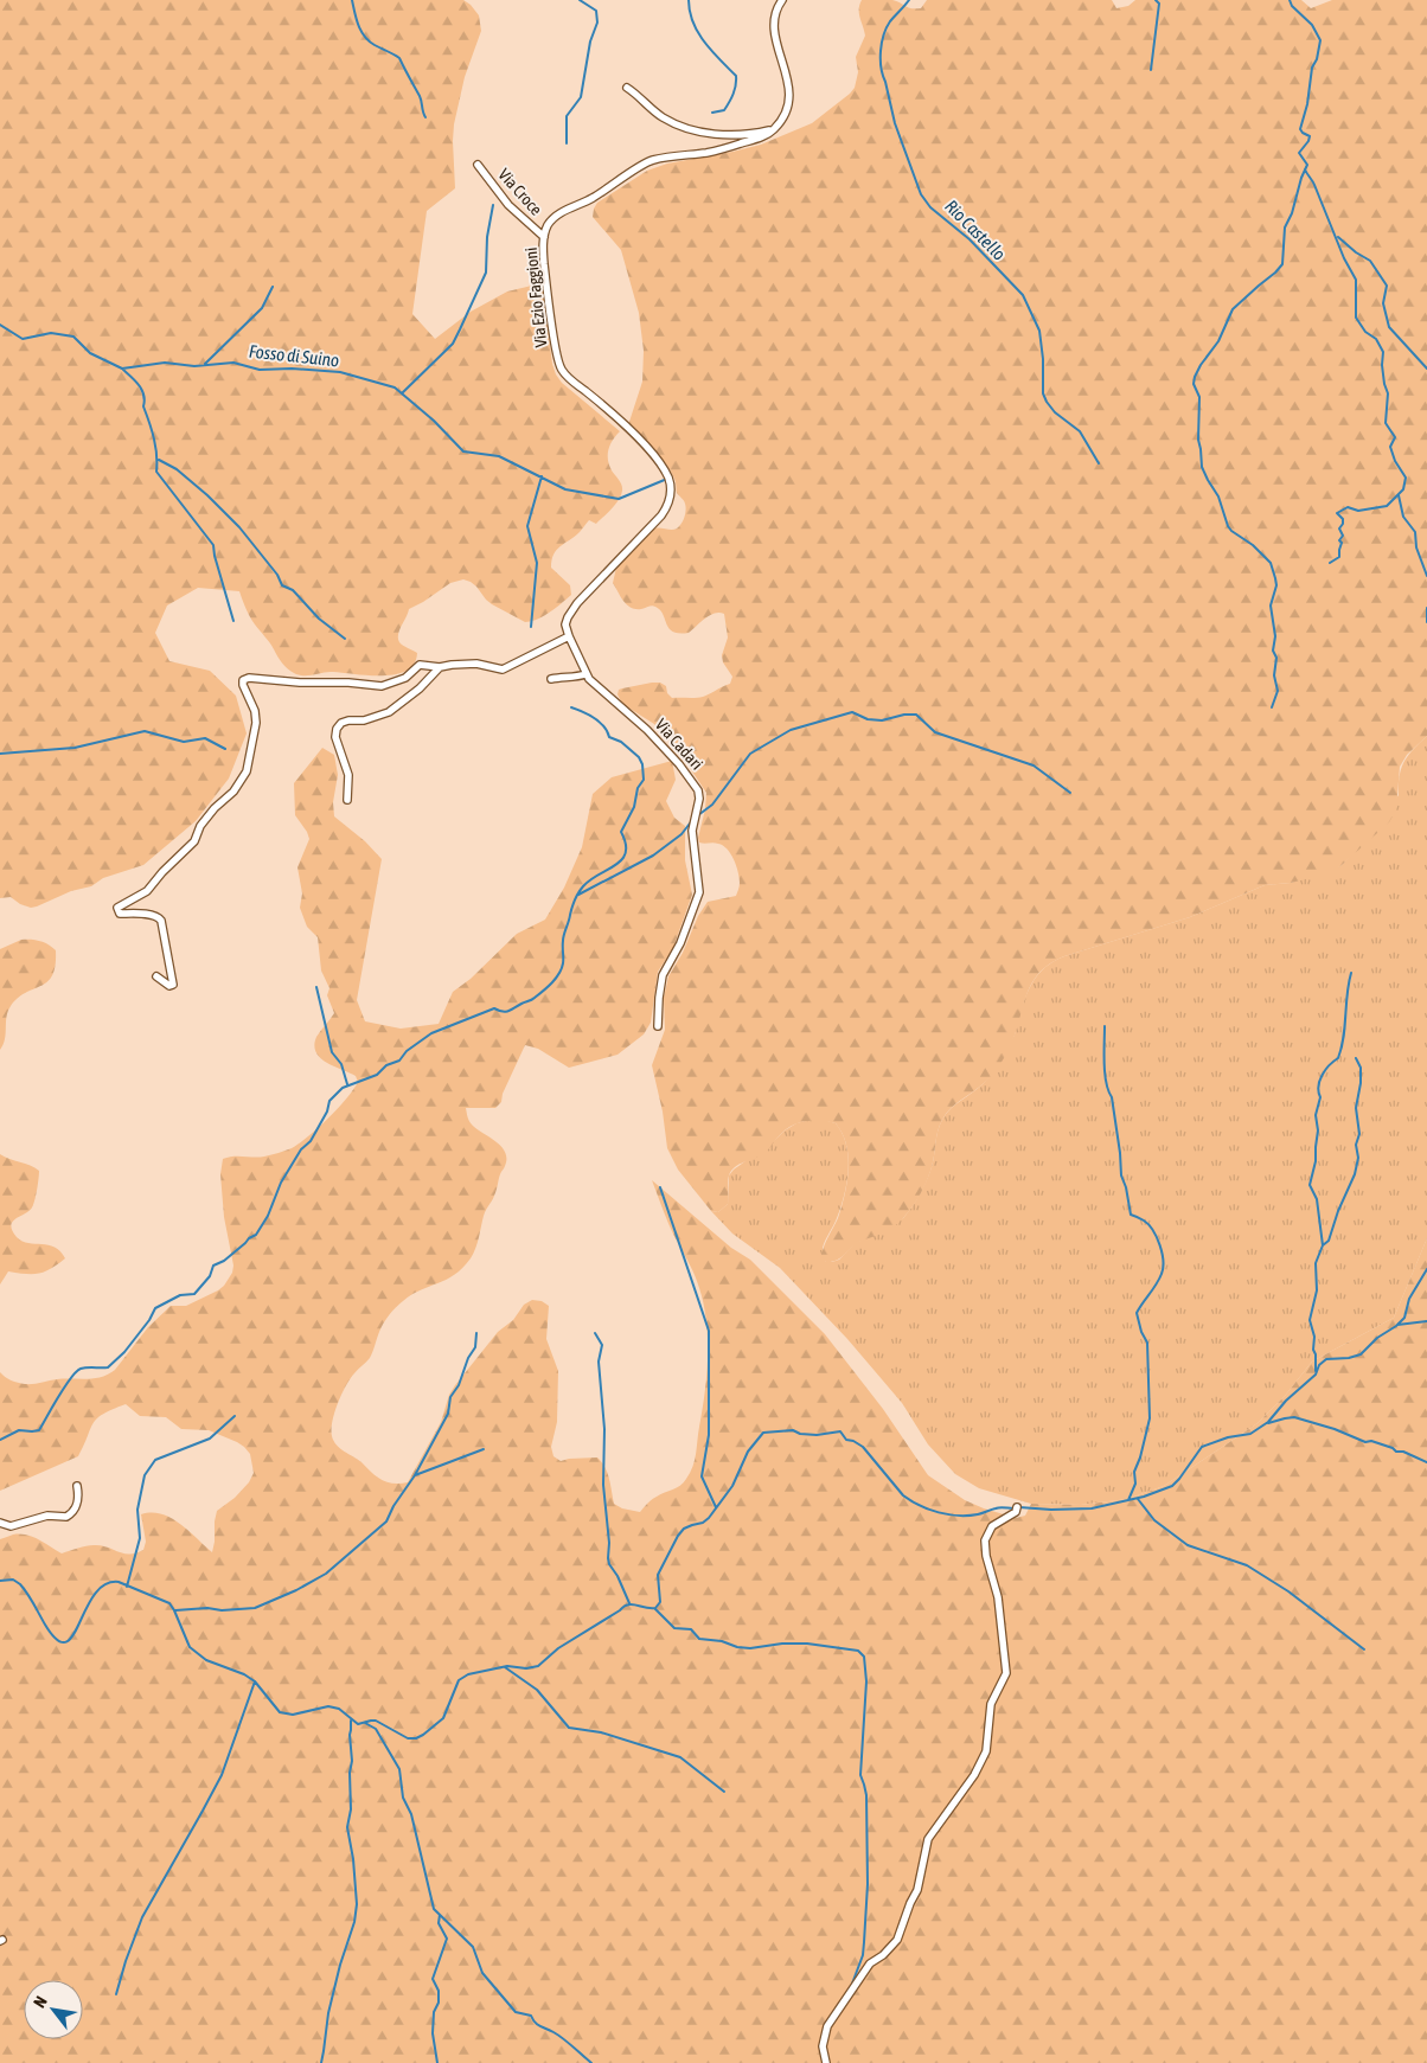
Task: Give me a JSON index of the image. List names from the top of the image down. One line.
{"streets":{"street":["Via Croce","Via Ezio Faggioni","Via Cadari"]},"crossings":[["Via Croce","Via Ezio Faggioni"],["Via Ezio Faggioni","Via Cadari"]],"water":["Rio Castello","Fosso di Suino"],"north":"top left"}
